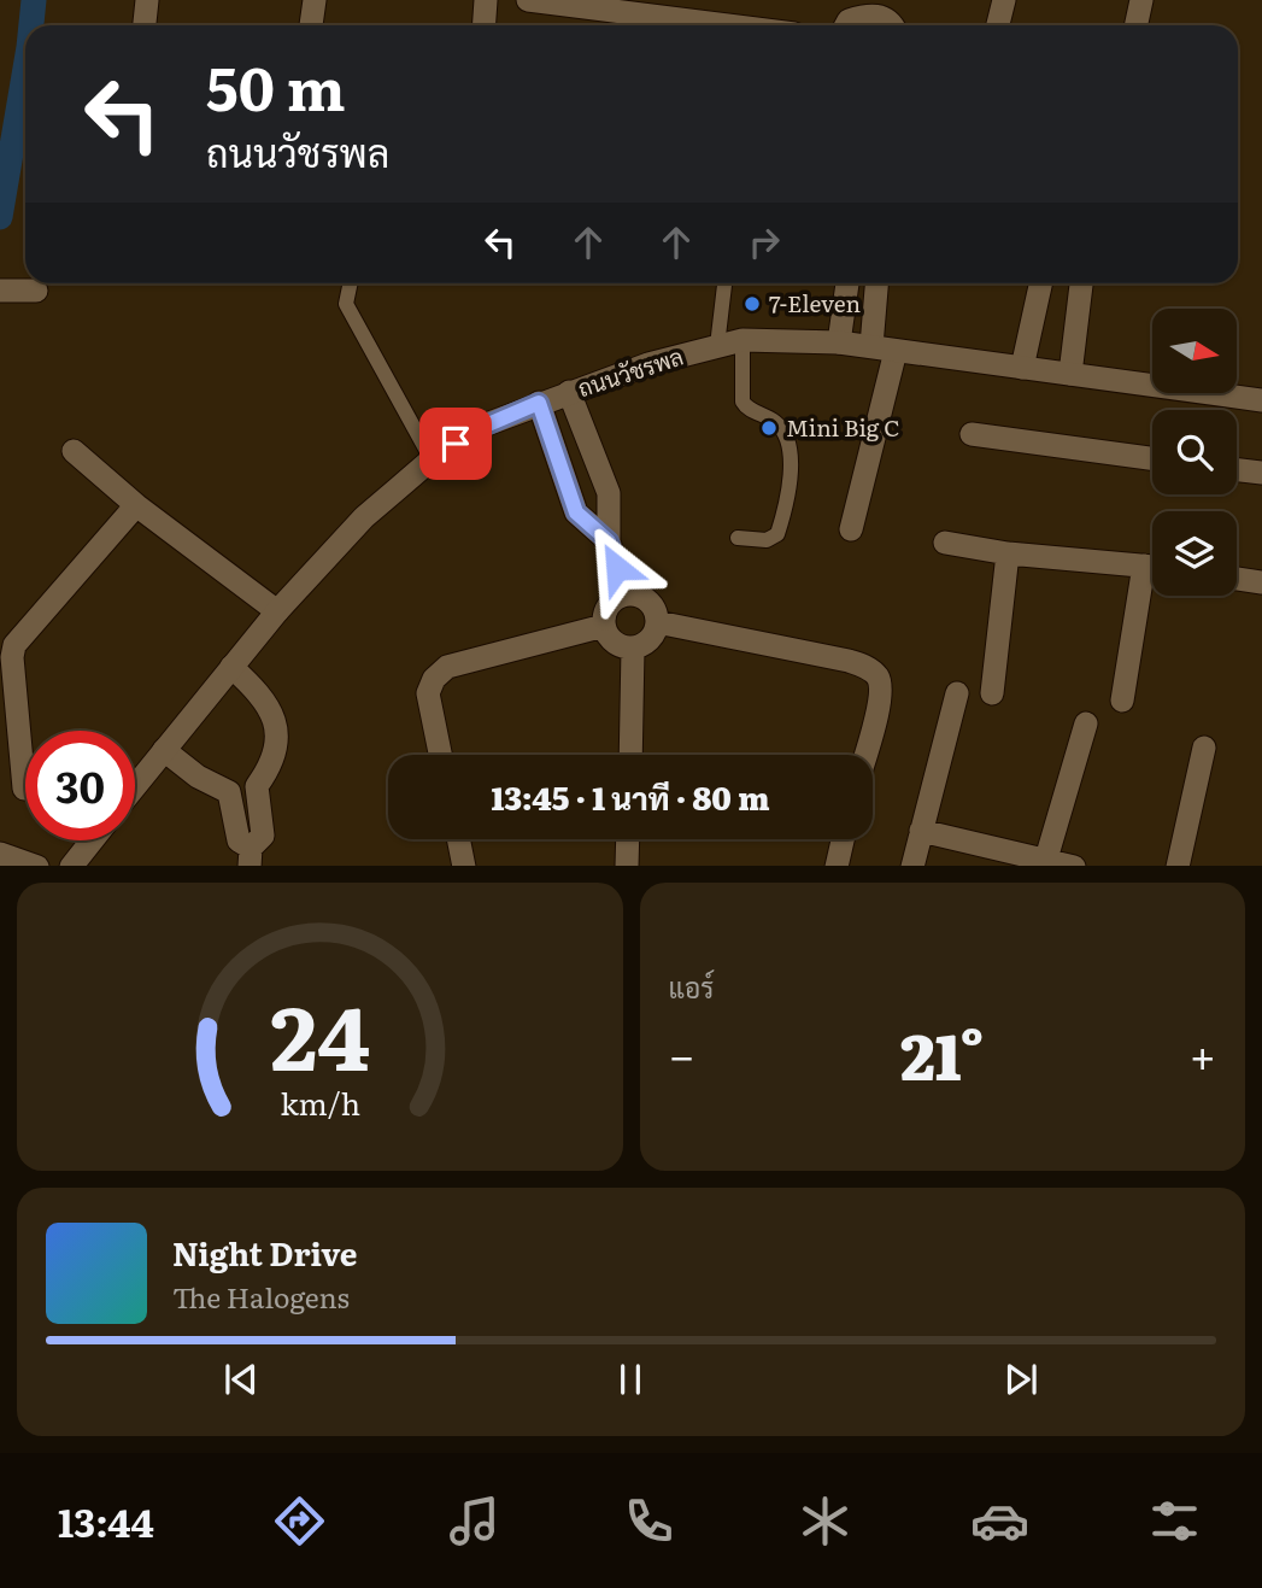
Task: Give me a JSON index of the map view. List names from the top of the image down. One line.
{"streets":{"street":["ถนนวัชรพล"]},"places":["7-Eleven","Mini Big C"],"north":"right","page":{"turn":["50 m","ถนนวัชรพล"],"limit":"30","trip":"13:45 · 1 นาที · 80 m","tile":"แอร์","heat":["−","21°","+"],"song":["Night Drive","The Halogens"],"tabs":"13:44","gauge":["24","km/h"]}}
